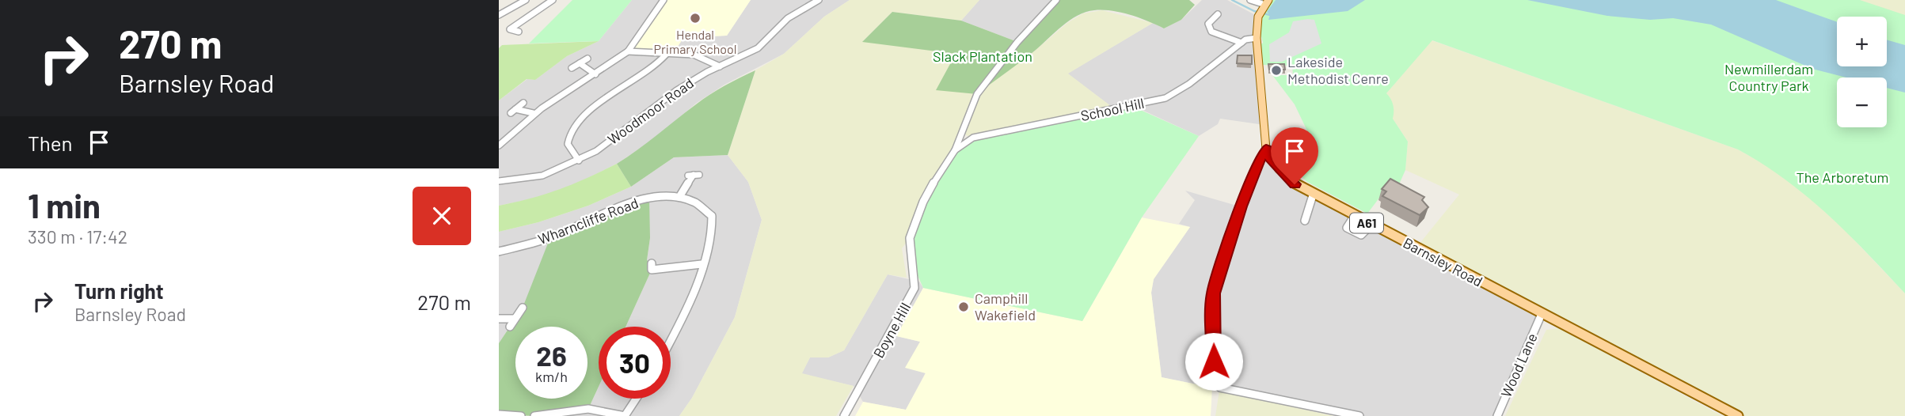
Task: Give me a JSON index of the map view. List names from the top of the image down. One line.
{"streets":{"main road":["A61","Barnsley Road"],"street":["School Hill","Woodmoor Road","Wharncliffe Road","Boyne Hill","Wood Lane"]},"crossings":[["School Hill","Barnsley Road"],["School Hill","Boyne Hill"],["Barnsley Road","Wood Lane"]],"parks":["Slack Plantation","Newmillerdam Country Park","The Arboretum"],"places":["Hendal Primary School","Lakeside Methodist Cenre","Camphill Wakefield"],"page":{"turn":["270 m","Barnsley Road"],"map_buttons":["+","−"],"then":"Then","heading":["1 min","330 m · 17:42"],"list":[{"name":"Turn right","note":"Barnsley Road","value":"270 m"}],"speed":"26 km/h","limit":"30"}}
